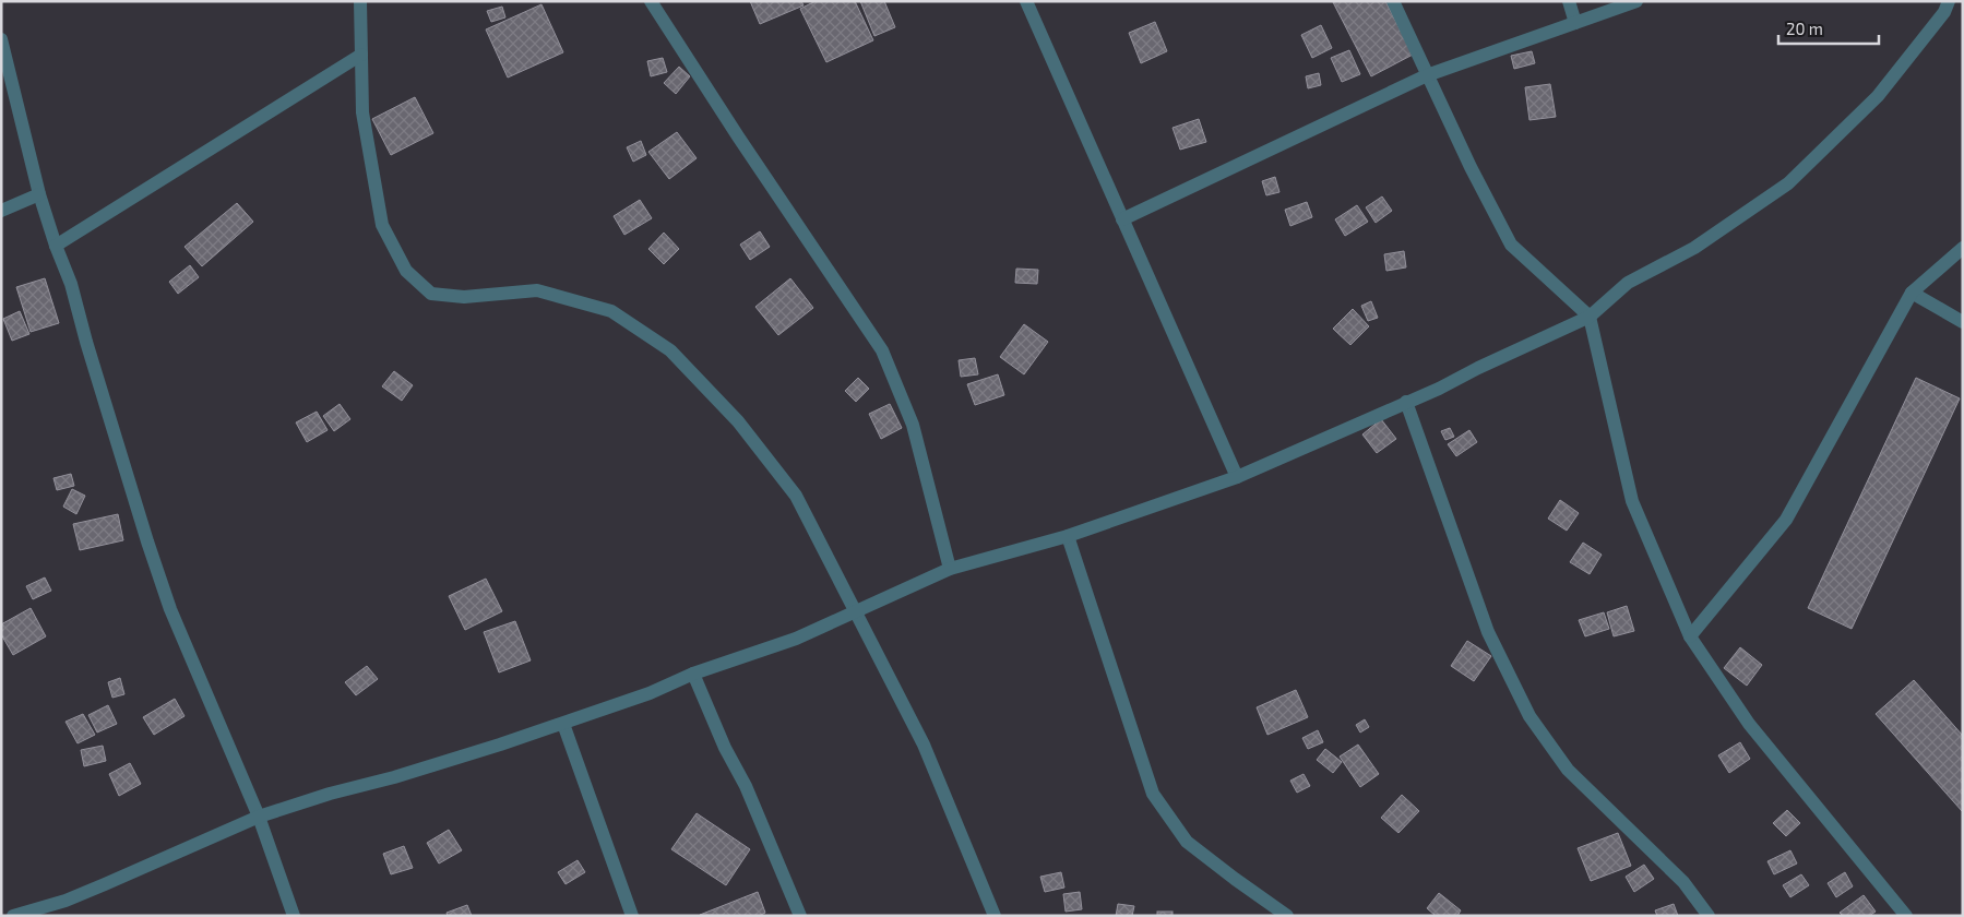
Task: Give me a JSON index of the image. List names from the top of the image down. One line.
{"scale_bar":"20 m"}
